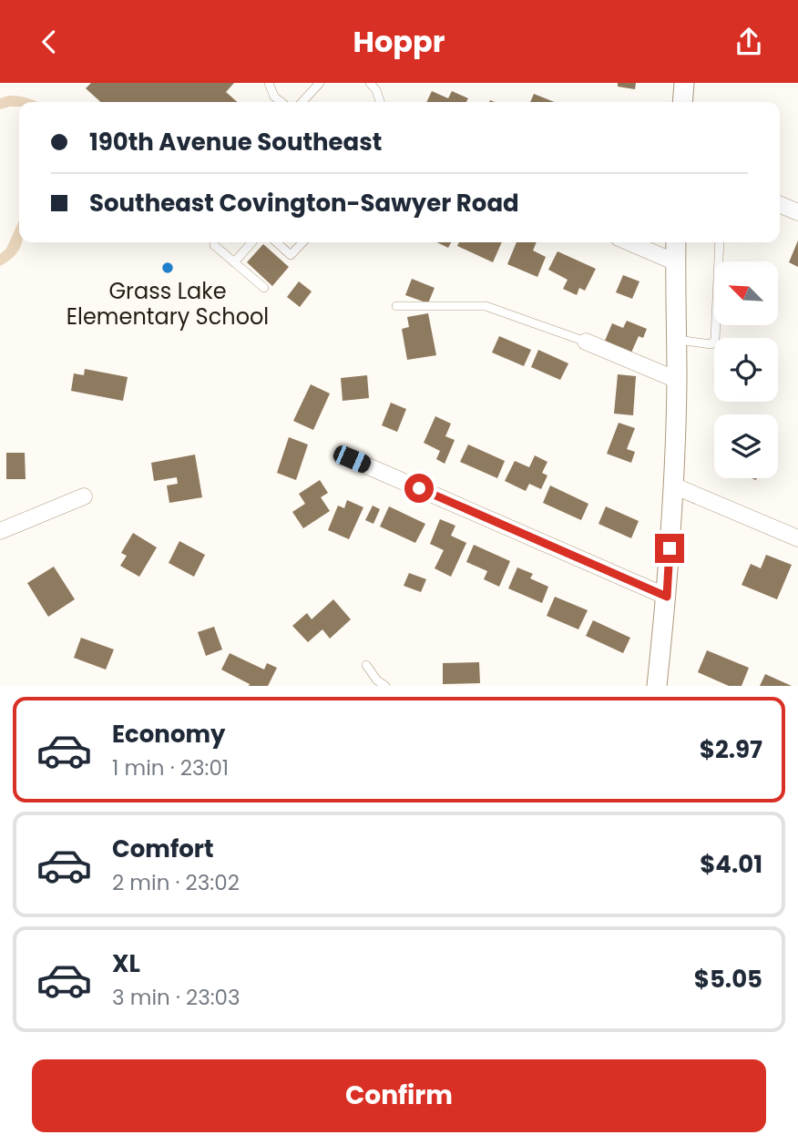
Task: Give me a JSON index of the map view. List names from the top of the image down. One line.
{"places":["Grass Lake Elementary School"],"north":"top left","page":{"header":"Hoppr","banner":["190th Avenue Southeast","Southeast Covington-Sawyer Road"],"list":[{"name":"Economy","note":"1 min · 23:01","value":"$2.97"},{"name":"Comfort","note":"2 min · 23:02","value":"$4.01"},{"name":"XL","note":"3 min · 23:03","value":"$5.05"}],"buttons":"Confirm"}}
